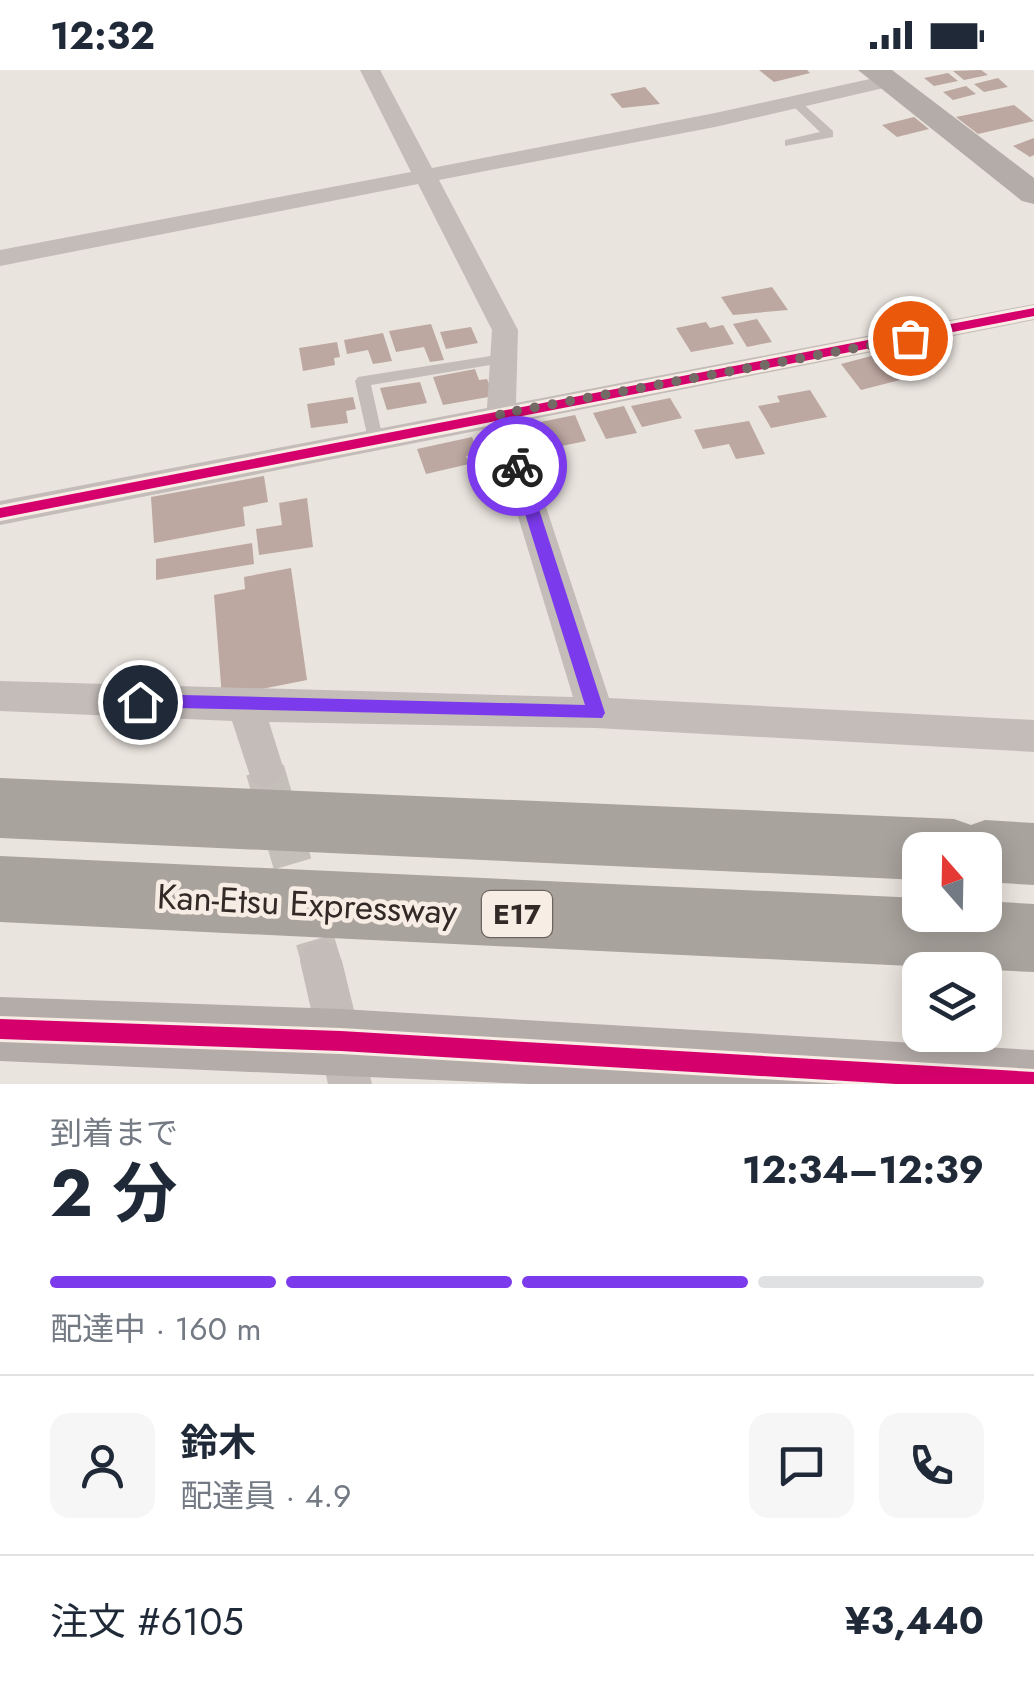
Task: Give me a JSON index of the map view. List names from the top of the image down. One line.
{"streets":{"highway":["Kan-Etsu Expressway","E17"]},"north":"top","page":{"status":"12:32","heading":["2 分","到着まで","12:34–12:39"],"panel":["鈴木","配達員 · 4.9","注文 #6105","¥3,440"],"bar":"配達中 · 160 m"}}
